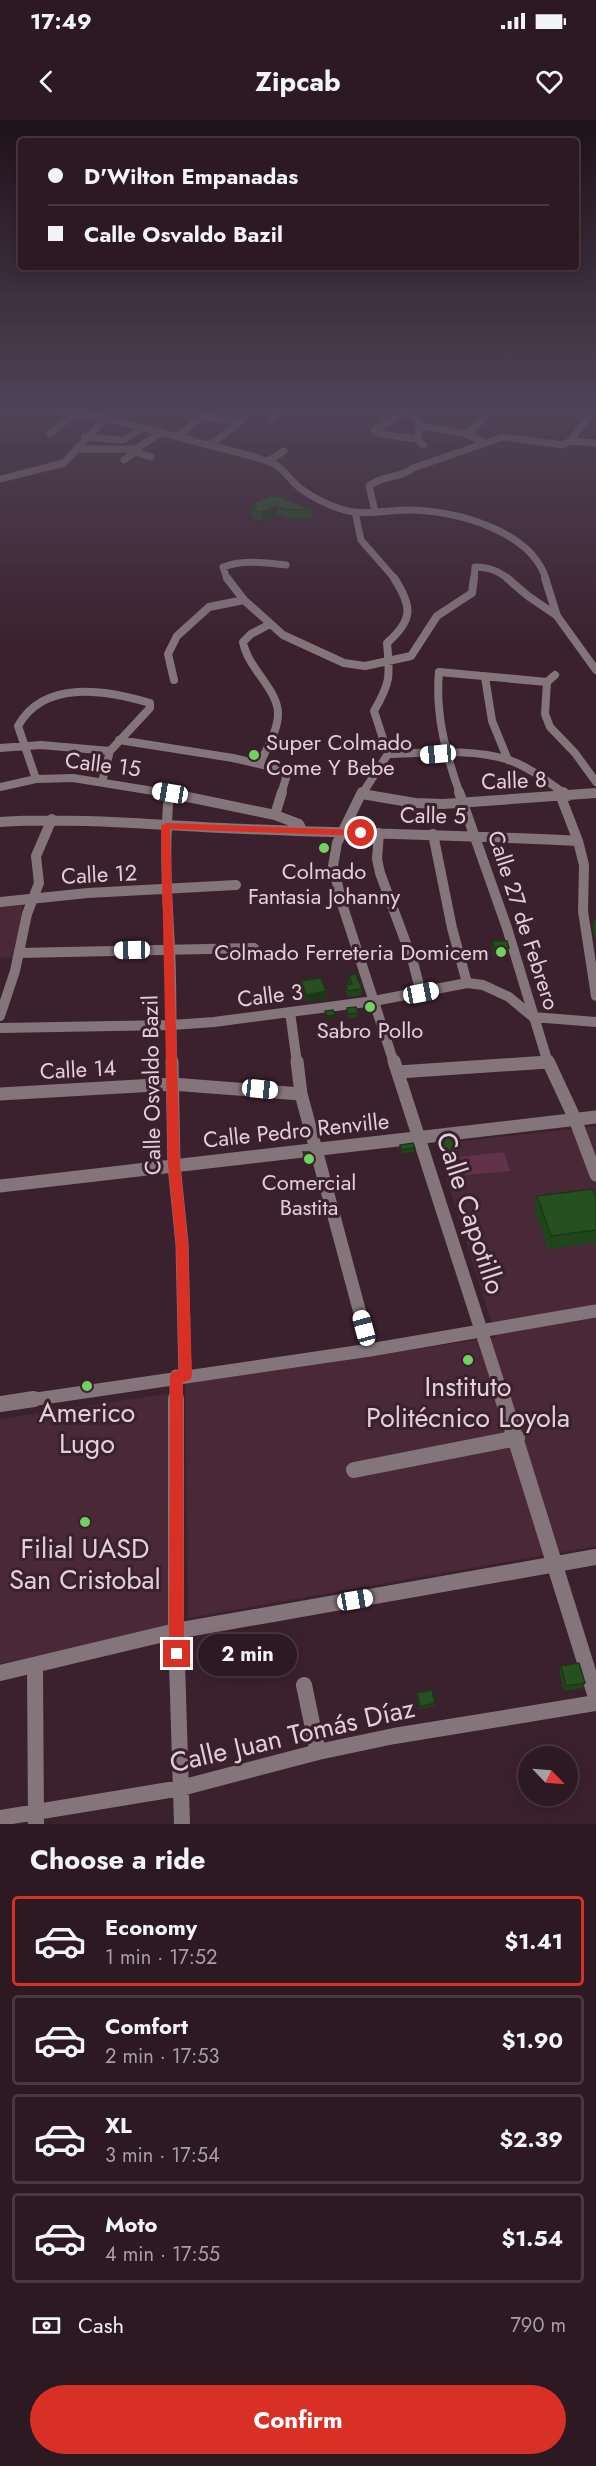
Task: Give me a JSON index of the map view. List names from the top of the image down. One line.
{"streets":{"street":["Calle 15","Calle 8","Calle 5","Calle 12","Calle 27 de Febrero","Calle 3","Calle 14","Calle Osvaldo Bazil","Calle Pedro Renville","Calle Capotillo","Calle Juan Tomás Díaz"]},"crossings":[["Calle 15","Calle 5"],["Calle 15","Calle Osvaldo Bazil"],["Calle 8","Calle 27 de Febrero"],["Calle 8","Calle Capotillo"],["Calle 5","Calle 27 de Febrero"],["Calle 5","Calle Osvaldo Bazil"],["Calle 5","Calle Capotillo"],["Calle 12","Calle Osvaldo Bazil"],["Calle 27 de Febrero","Calle 3"],["Calle 27 de Febrero","Calle Pedro Renville"],["Calle 3","Calle Osvaldo Bazil"],["Calle 3","Calle Capotillo"],["Calle 14","Calle Osvaldo Bazil"],["Calle Osvaldo Bazil","Calle Pedro Renville"],["Calle Osvaldo Bazil","Calle Juan Tomás Díaz"],["Calle Pedro Renville","Calle Capotillo"]],"places":["Super Colmado Come Y Bebe","Colmado Fantasia Johanny","Colmado Ferreteria Domicem","Sabro Pollo","Comercial Bastita","Instituto Politécnico Loyola","Americo Lugo","Filial UASD San Cristobal"],"north":"bottom right","page":{"status":"17:49","header":"Zipcab","banner":["D'Wilton Empanadas","Calle Osvaldo Bazil"],"bubble":"2 min","heading":"Choose a ride","list":[{"name":"Economy","note":"1 min · 17:52","value":"$1.41"},{"name":"Comfort","note":"2 min · 17:53","value":"$1.90"},{"name":"XL","note":"3 min · 17:54","value":"$2.39"},{"name":"Moto","note":"4 min · 17:55","value":"$1.54"}],"pay":["Cash","790 m"],"buttons":"Confirm"}}
